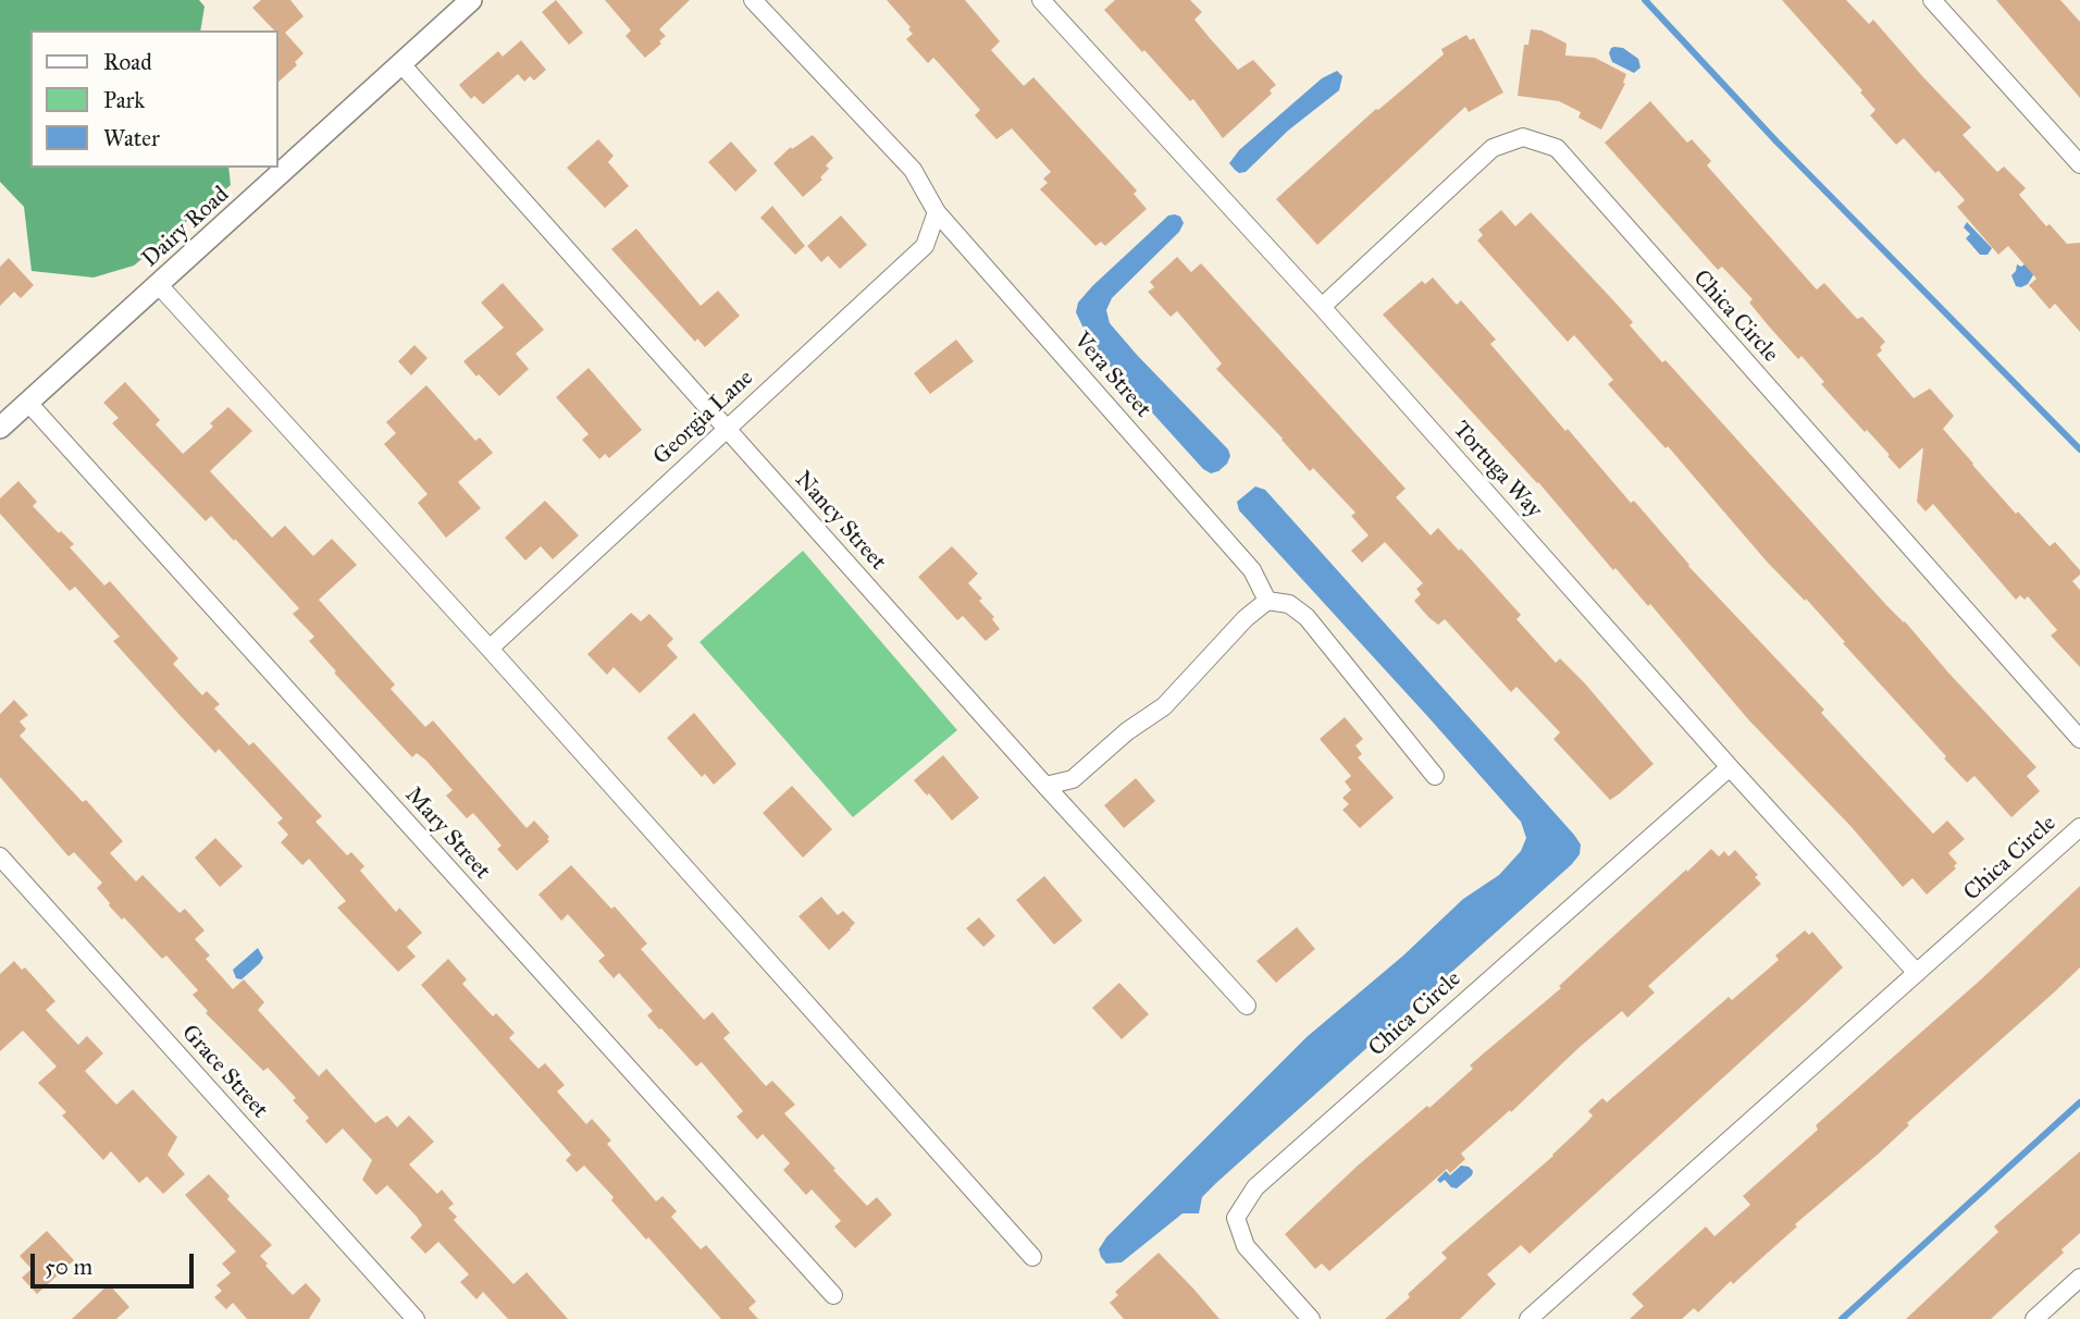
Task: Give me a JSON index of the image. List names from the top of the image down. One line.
{"streets":{"street":["Dairy Road","Chica Circle","Vera Street","Georgia Lane","Tortuga Way","Nancy Street","Mary Street","Grace Street"]},"crossings":[["Dairy Road","Nancy Street"],["Dairy Road","Mary Street"],["Chica Circle","Tortuga Way"],["Vera Street","Georgia Lane"],["Georgia Lane","Nancy Street"]],"legend":["Road","Park","Water"],"scale_bar":"50 m"}
